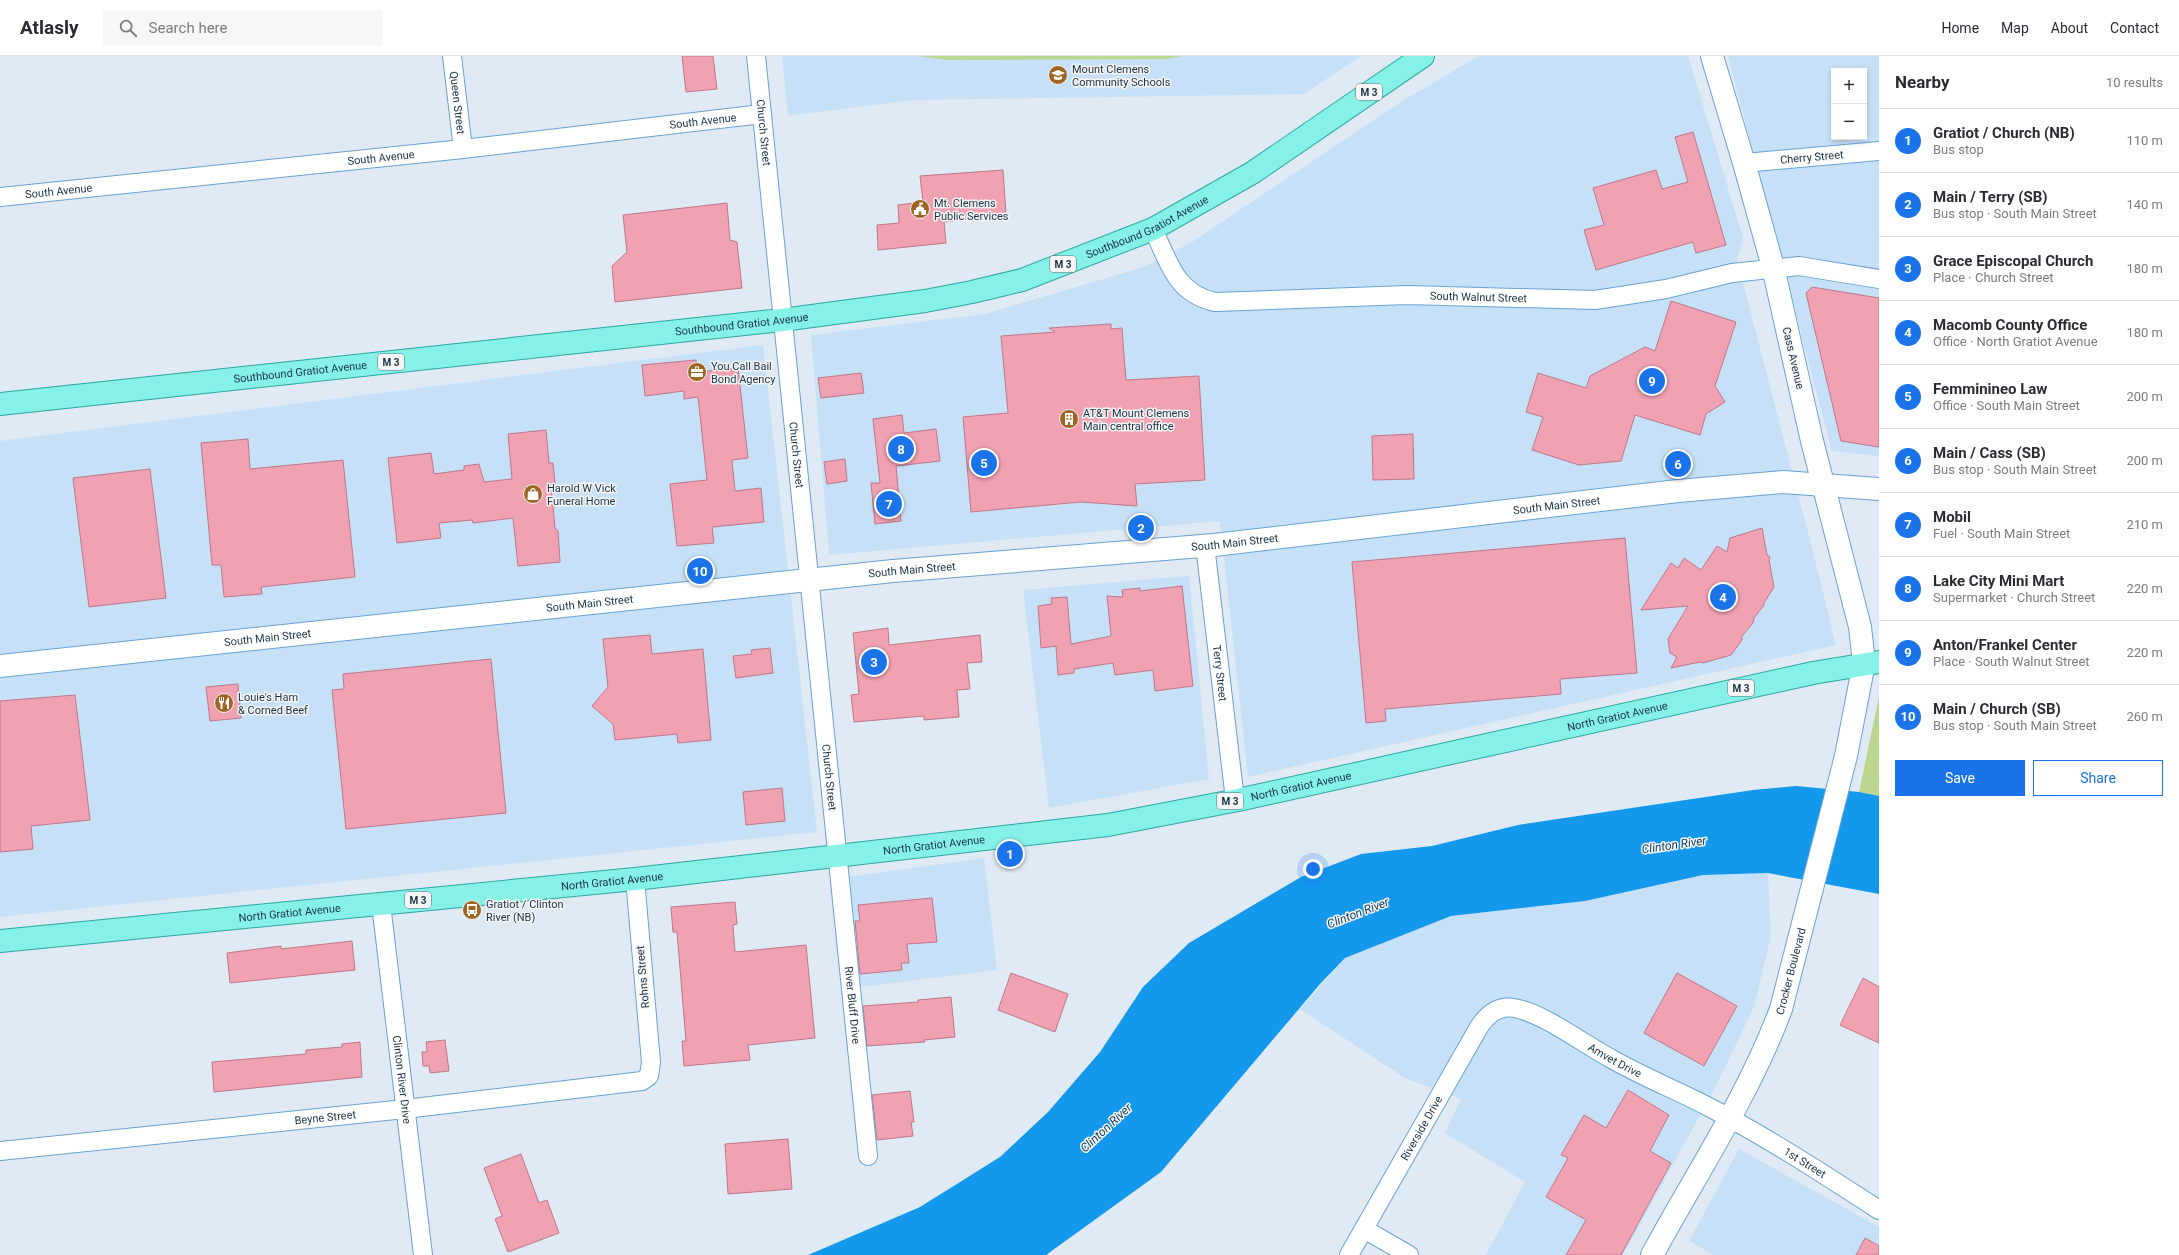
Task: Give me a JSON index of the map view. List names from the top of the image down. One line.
{"streets":{"main road":["M 3","Southbound Gratiot Avenue","North Gratiot Avenue"],"street":["Queen Street","South Avenue","Church Street","Cherry Street","South Walnut Street","Cass Avenue","South Main Street","Terry Street","Crocker Boulevard","Rohns Street","River Bluff Drive","Amvet Drive","Clinton River Drive","Beyne Street","Riverside Drive","1st Street"]},"crossings":[["Queen Street","South Avenue"],["South Avenue","Church Street"],["Church Street","Southbound Gratiot Avenue"],["Church Street","South Main Street"],["Church Street","North Gratiot Avenue"],["Church Street","River Bluff Drive"],["Cherry Street","Cass Avenue"],["Southbound Gratiot Avenue","South Walnut Street"],["South Walnut Street","Cass Avenue"],["Cass Avenue","South Main Street"],["Cass Avenue","North Gratiot Avenue"],["Cass Avenue","Crocker Boulevard"],["South Main Street","Terry Street"],["Terry Street","North Gratiot Avenue"],["North Gratiot Avenue","Crocker Boulevard"],["North Gratiot Avenue","Rohns Street"],["North Gratiot Avenue","River Bluff Drive"],["North Gratiot Avenue","Clinton River Drive"],["Crocker Boulevard","Amvet Drive"],["Crocker Boulevard","1st Street"],["Rohns Street","Beyne Street"],["Amvet Drive","Riverside Drive"],["Amvet Drive","1st Street"],["Clinton River Drive","Beyne Street"]],"water":["Clinton River"],"places":{"school or university":["Mount Clemens Community Schools"],"public building":["Mt. Clemens Public Services"],"office":["You Call Bail Bond Agency"],"building":["AT&T Mount Clemens Main central office"],"shop":["Harold W Vick Funeral Home"],"restaurant":["Louie's Ham & Corned Beef"],"bus stop":["Gratiot / Clinton River (NB)"]},"page":{"header":"Atlasly","search":"Search here","nav":["Home","Map","About","Contact"],"heading":["Nearby","10 results"],"map_buttons":["+","−"],"list":[{"mark":"1","name":"Gratiot / Church (NB)","note":"Bus stop","value":"110 m"},{"mark":"2","name":"Main / Terry (SB)","note":"Bus stop · South Main Street","value":"140 m"},{"mark":"3","name":"Grace Episcopal Church","note":"Place · Church Street","value":"180 m"},{"mark":"4","name":"Macomb County Office","note":"Office · North Gratiot Avenue","value":"180 m"},{"mark":"5","name":"Femminineo Law","note":"Office · South Main Street","value":"200 m"},{"mark":"6","name":"Main / Cass (SB)","note":"Bus stop · South Main Street","value":"200 m"},{"mark":"7","name":"Mobil","note":"Fuel · South Main Street","value":"210 m"},{"mark":"8","name":"Lake City Mini Mart","note":"Supermarket · Church Street","value":"220 m"},{"mark":"9","name":"Anton/Frankel Center","note":"Place · South Walnut Street","value":"220 m"},{"mark":"10","name":"Main / Church (SB)","note":"Bus stop · South Main Street","value":"260 m"}],"pins":["9","8","5","6","7","2","10","4","3","1"],"buttons":["Save","Share"]}}
